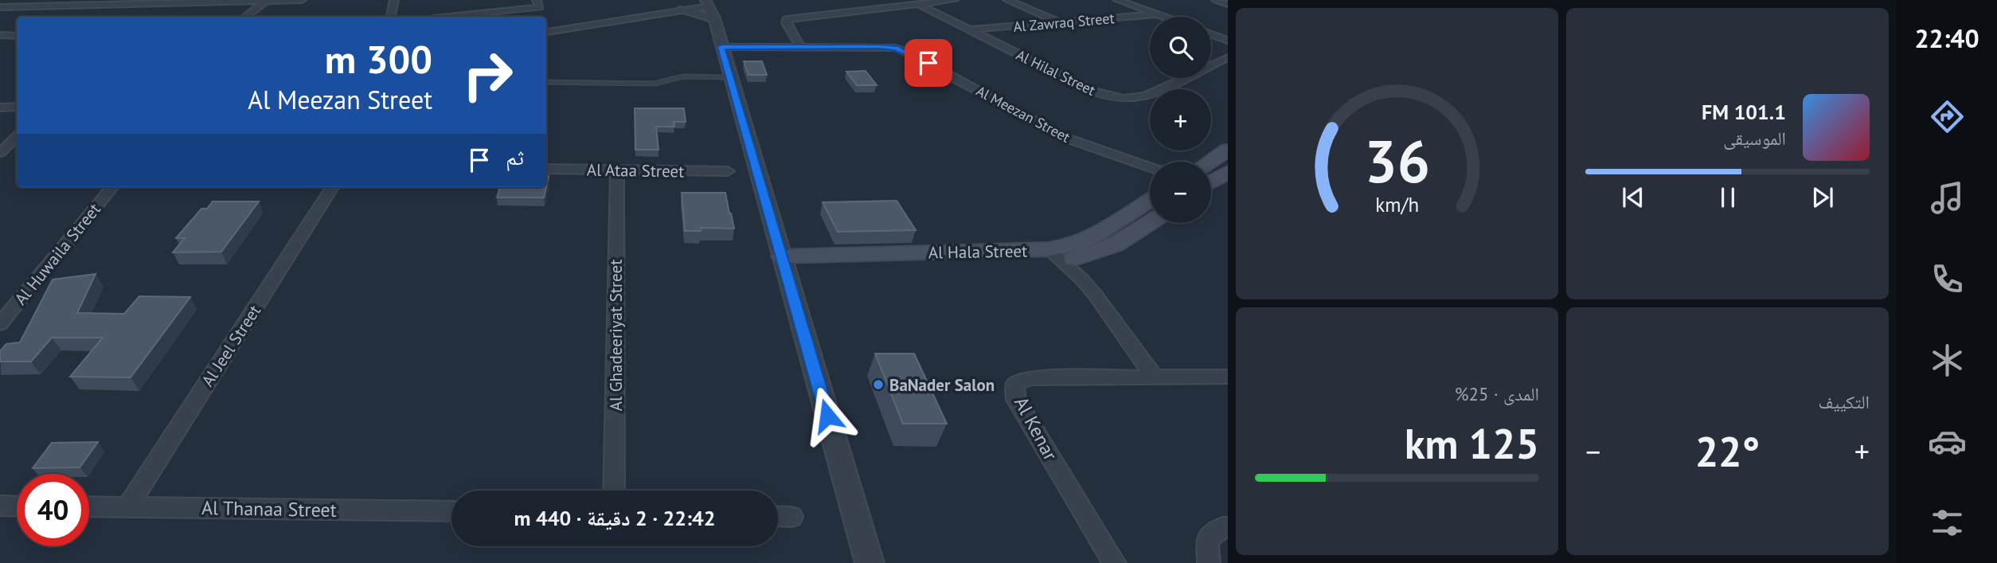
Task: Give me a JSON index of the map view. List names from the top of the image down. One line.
{"streets":{"main road":["Al Hala Street"],"street":["Al Zawraq Street","Al Hilal Street","Al Meezan Street","Al Ataa Street","Al Huwaila Street","Al Ghadeeriyat Street","Al Jeel Street","Al Kenar","Al Thanaa Street"]},"crossings":[["Al Zawraq Street","Al Hilal Street"],["Al Ataa Street","Al Ghadeeriyat Street"],["Al Jeel Street","Al Thanaa Street"]],"places":["BaNader Salon"],"page":{"tabs":"22:40","map_buttons":["+","−"],"turn":["300 m","Al Meezan Street"],"song":["101.1 FM","الموسيقى"],"then":"ثم","tile":["التكييف",["المدى · 25%","125 km"]],"heat":["−","22°","+"],"limit":"40","trip":"22:42 · 2 دقيقة · 440 m","gauge":["36","km/h"]}}
